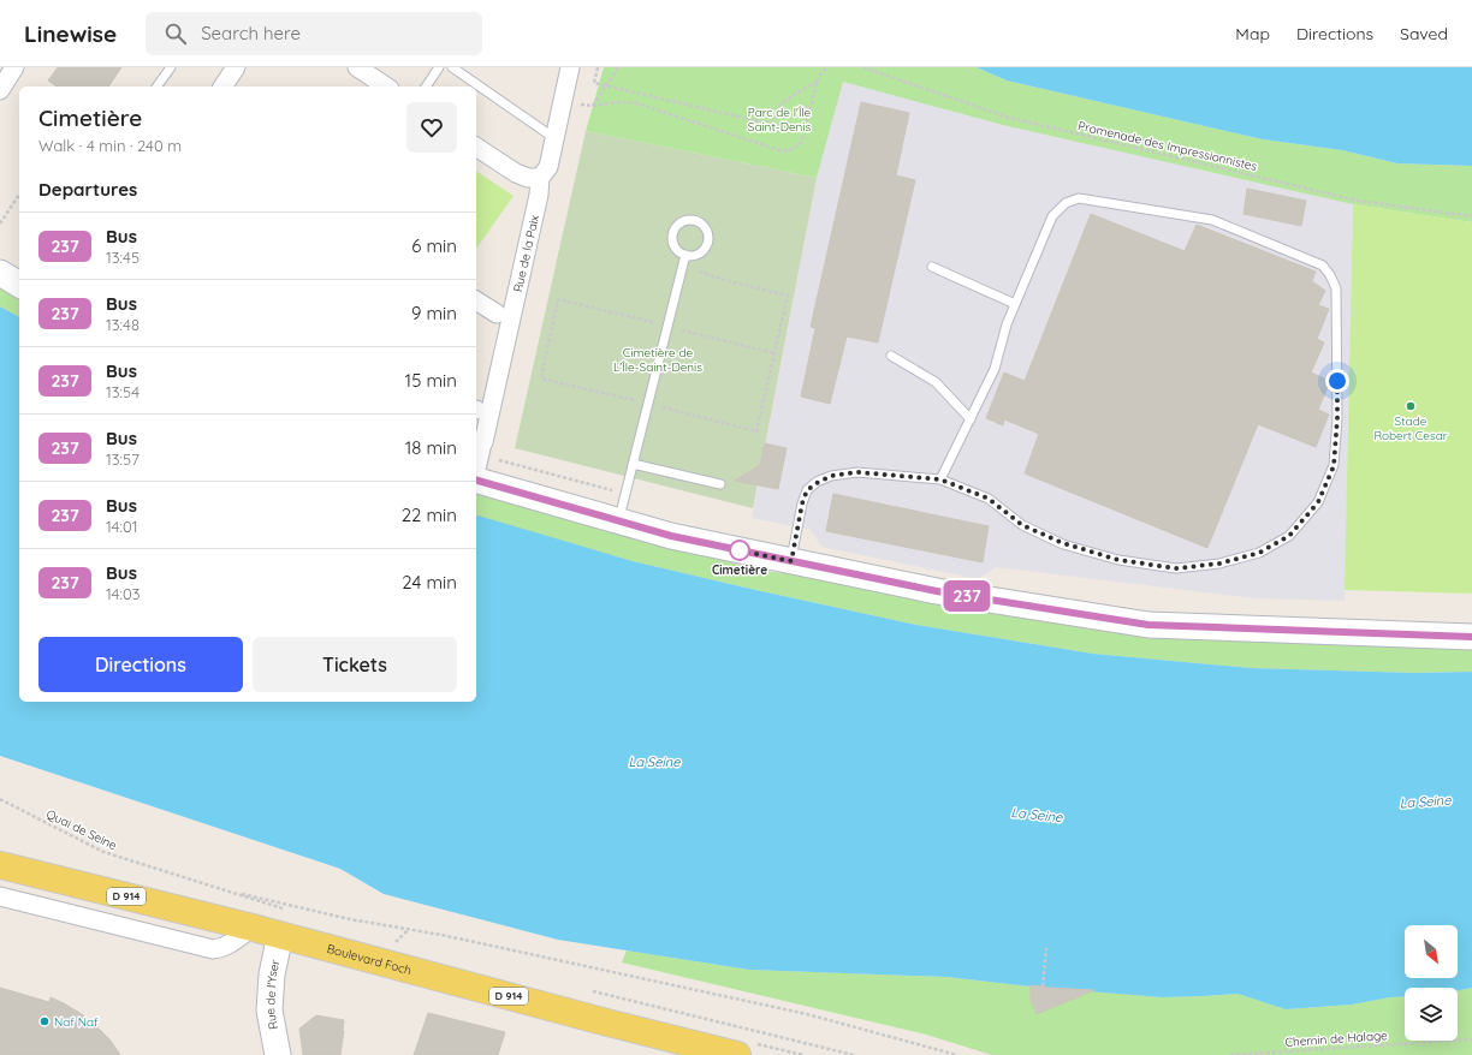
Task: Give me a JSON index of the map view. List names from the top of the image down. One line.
{"streets":{"main road":["D 914","Boulevard Foch"],"street":["Rue de la Paix","Rue de l'Yser"],"path":["Promenade des Impressionnistes","Quai de Seine","Chemin de Halage"]},"crossings":[["Boulevard Foch","Rue de l'Yser"]],"water":["La Seine"],"parks":["Parc de l'Île Saint-Denis","Cimetière de L'Île-Saint-Denis"],"places":["Stade Robert Cesar","Cimetière","Naf Naf"],"lines":["bus line 237"],"north":"bottom right","page":{"header":"Linewise","search":"Search here","nav":["Map","Directions","Saved"],"on_map":"237","heading":[["Cimetière","Walk · 4 min · 240 m"],"Departures"],"list":[{"mark":"237","name":"Bus","note":"13:45","value":"6 min"},{"mark":"237","name":"Bus","note":"13:48","value":"9 min"},{"mark":"237","name":"Bus","note":"13:54","value":"15 min"},{"mark":"237","name":"Bus","note":"13:57","value":"18 min"},{"mark":"237","name":"Bus","note":"14:01","value":"22 min"},{"mark":"237","name":"Bus","note":"14:03","value":"24 min"}],"buttons":["Directions","Tickets"]}}
